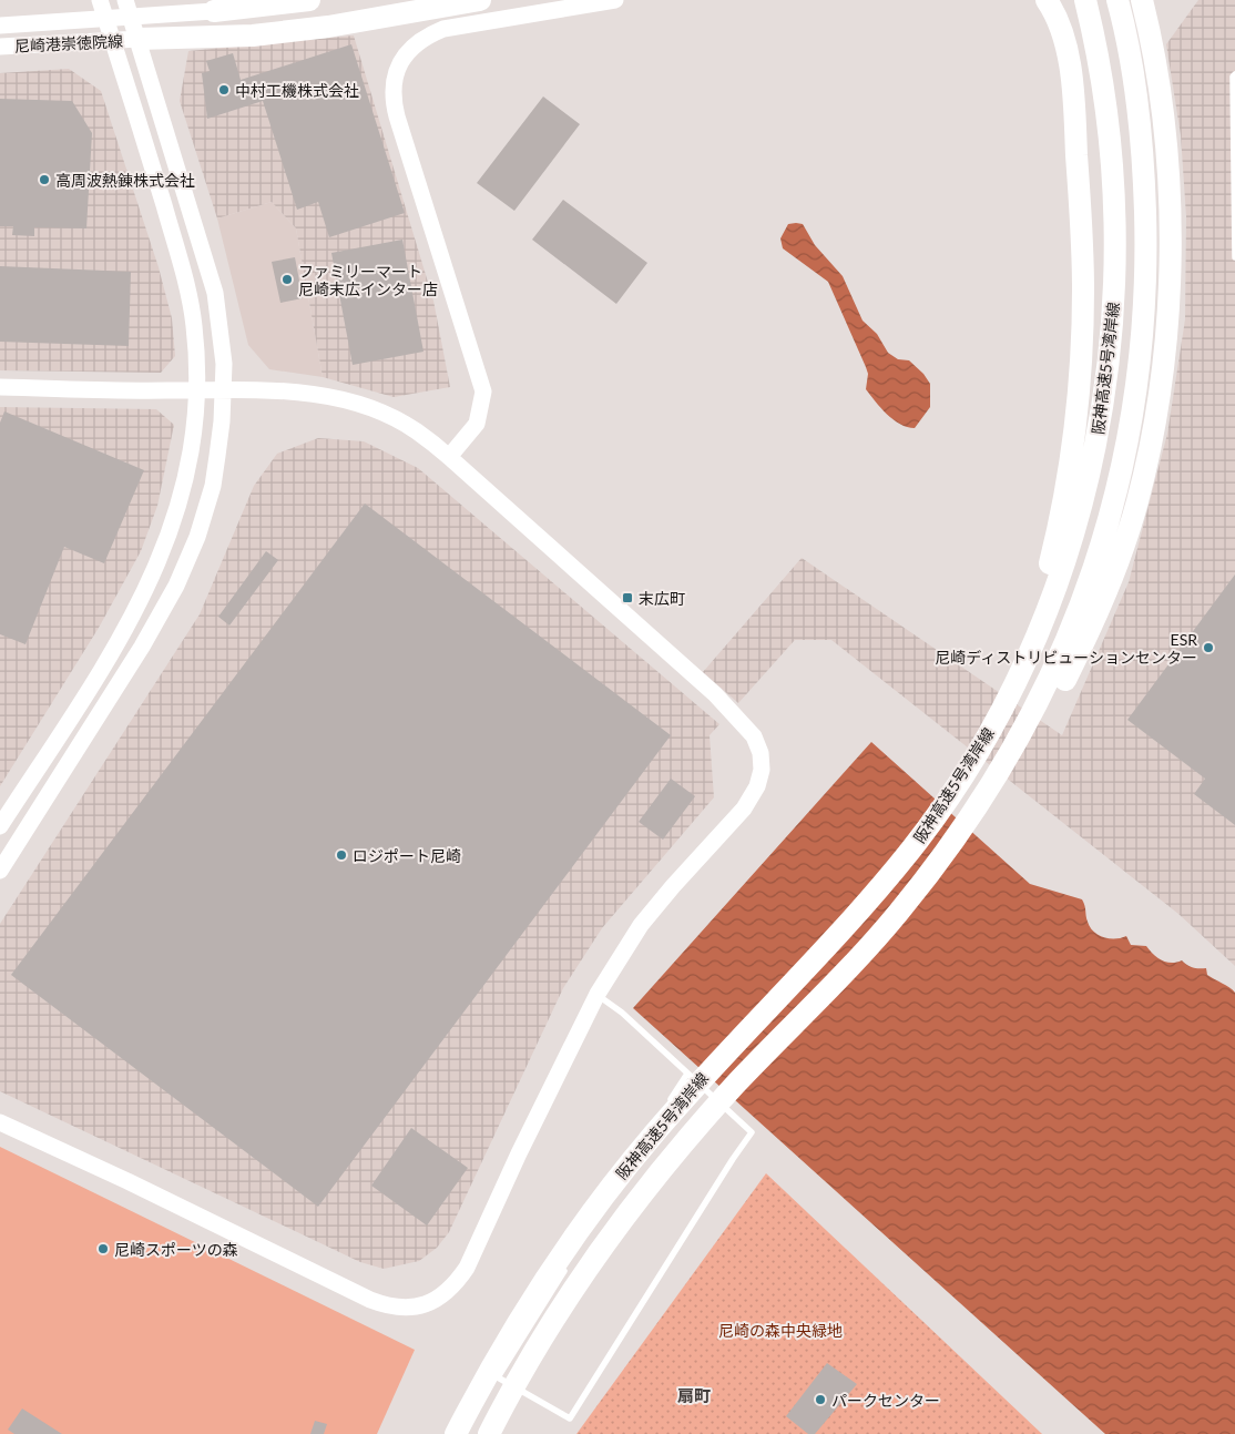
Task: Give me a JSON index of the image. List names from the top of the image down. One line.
{"streets":{"highway":["阪神高速5号湾岸線"],"street":["尼崎港崇徳院線"]},"districts":["扇町"],"parks":["尼崎の森中央緑地"],"places":{"other":["中村工機株式会社","高周波熱錬株式会社","ファミリーマート 尼崎末広インター店","ESR 尼崎ディストリビューションセンター","ロジポート尼崎","尼崎スポーツの森","パークセンター"],"transit":["末広町"]}}
